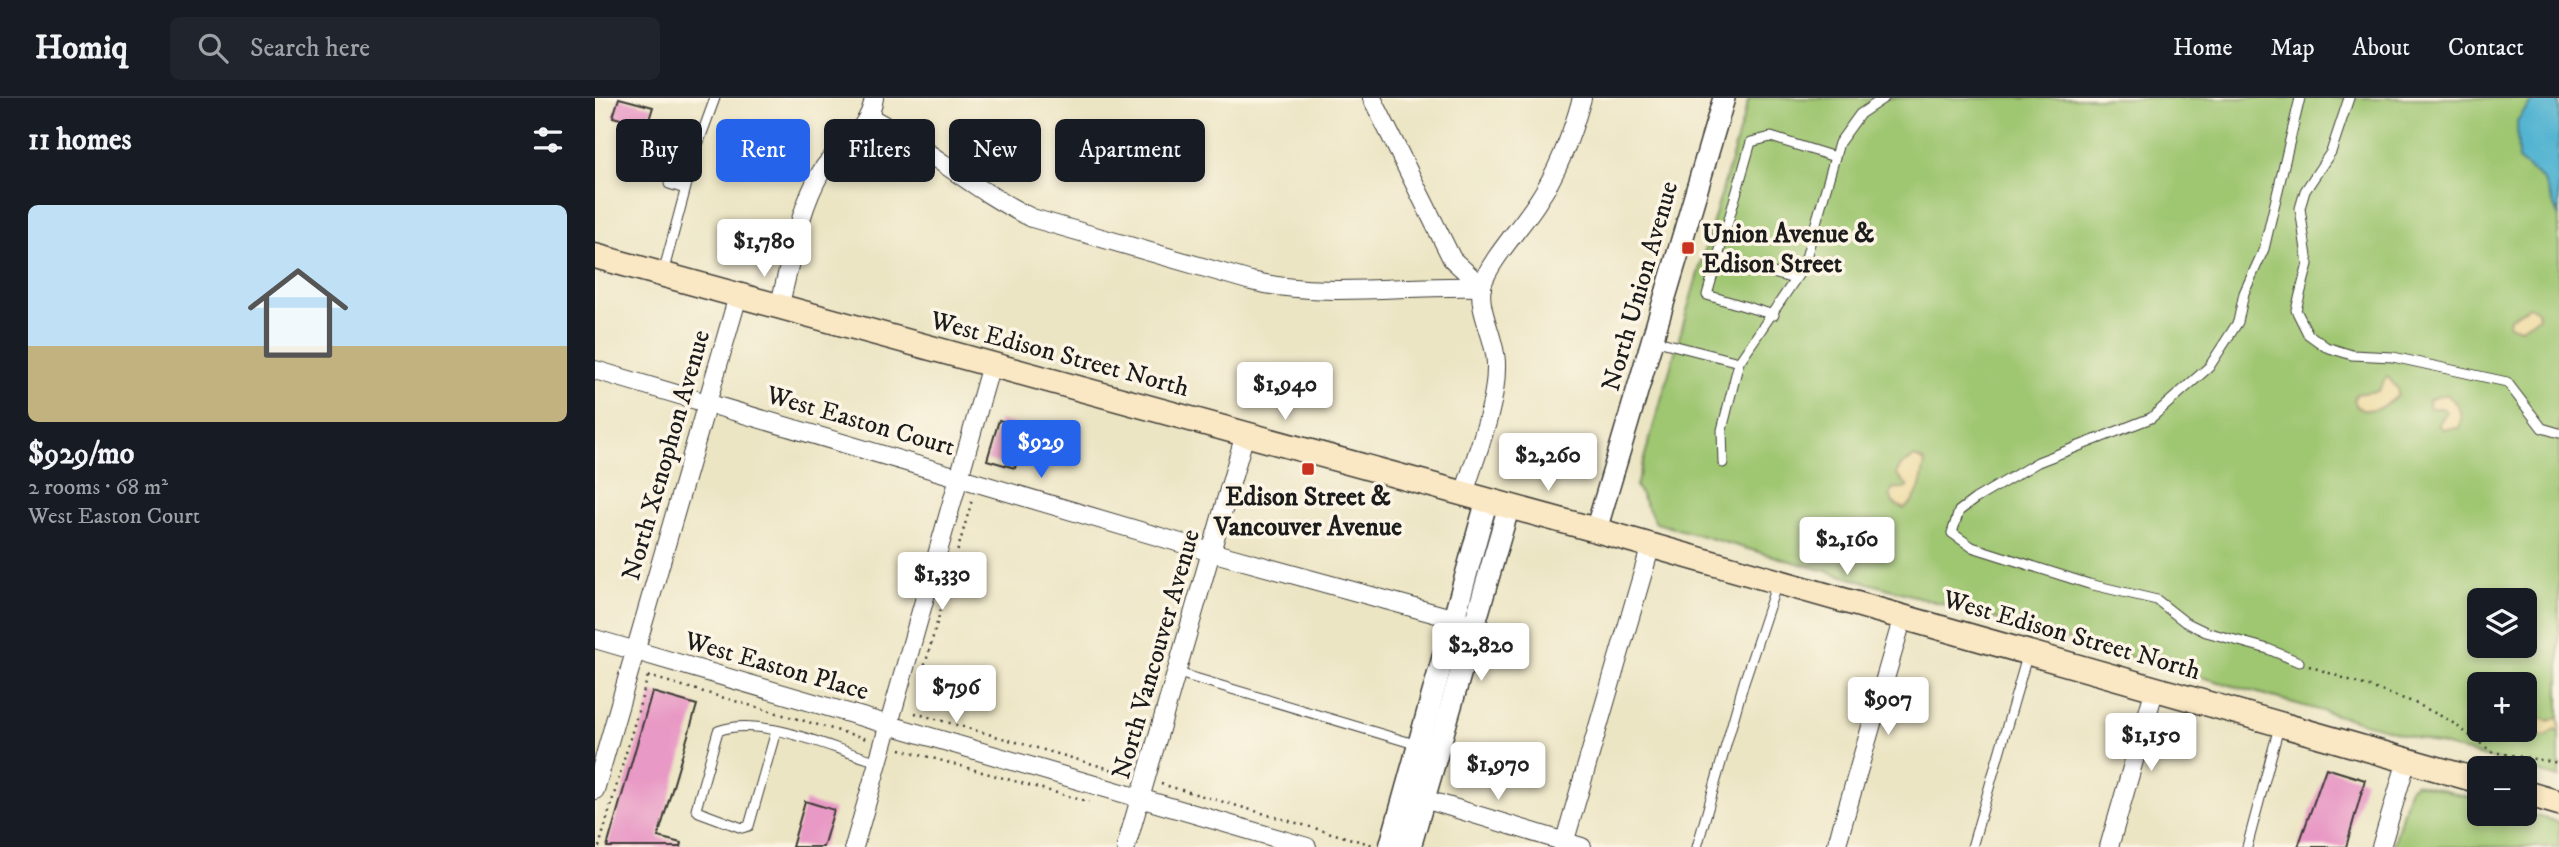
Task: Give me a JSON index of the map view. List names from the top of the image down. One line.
{"streets":{"main road":["West Edison Street North"],"street":["North Union Avenue","West Easton Court","North Xenophon Avenue","North Vancouver Avenue","West Easton Place"]},"crossings":[["North Union Avenue","West Edison Street North"],["West Edison Street North","North Xenophon Avenue"],["West Edison Street North","North Vancouver Avenue"],["West Easton Court","North Xenophon Avenue"],["West Easton Court","North Vancouver Avenue"],["North Xenophon Avenue","West Easton Place"],["North Vancouver Avenue","West Easton Place"]],"places":{"transit":["Union Avenue & Edison Street","Edison Street & Vancouver Avenue"]},"page":{"header":"Homiq","search":"Search here","nav":["Home","Map","About","Contact"],"heading":"11 homes","chip":["Buy","Rent","Filters","New","Apartment"],"list":[{"name":"$929/mo","note":"2 rooms · 68 m² · West Easton Court"}],"price":["$1,780","$1,940","$929","$2,260","$2,160","$1,330","$2,820","$796","$907","$1,150","$1,970"],"map_buttons":["+","−"]}}
